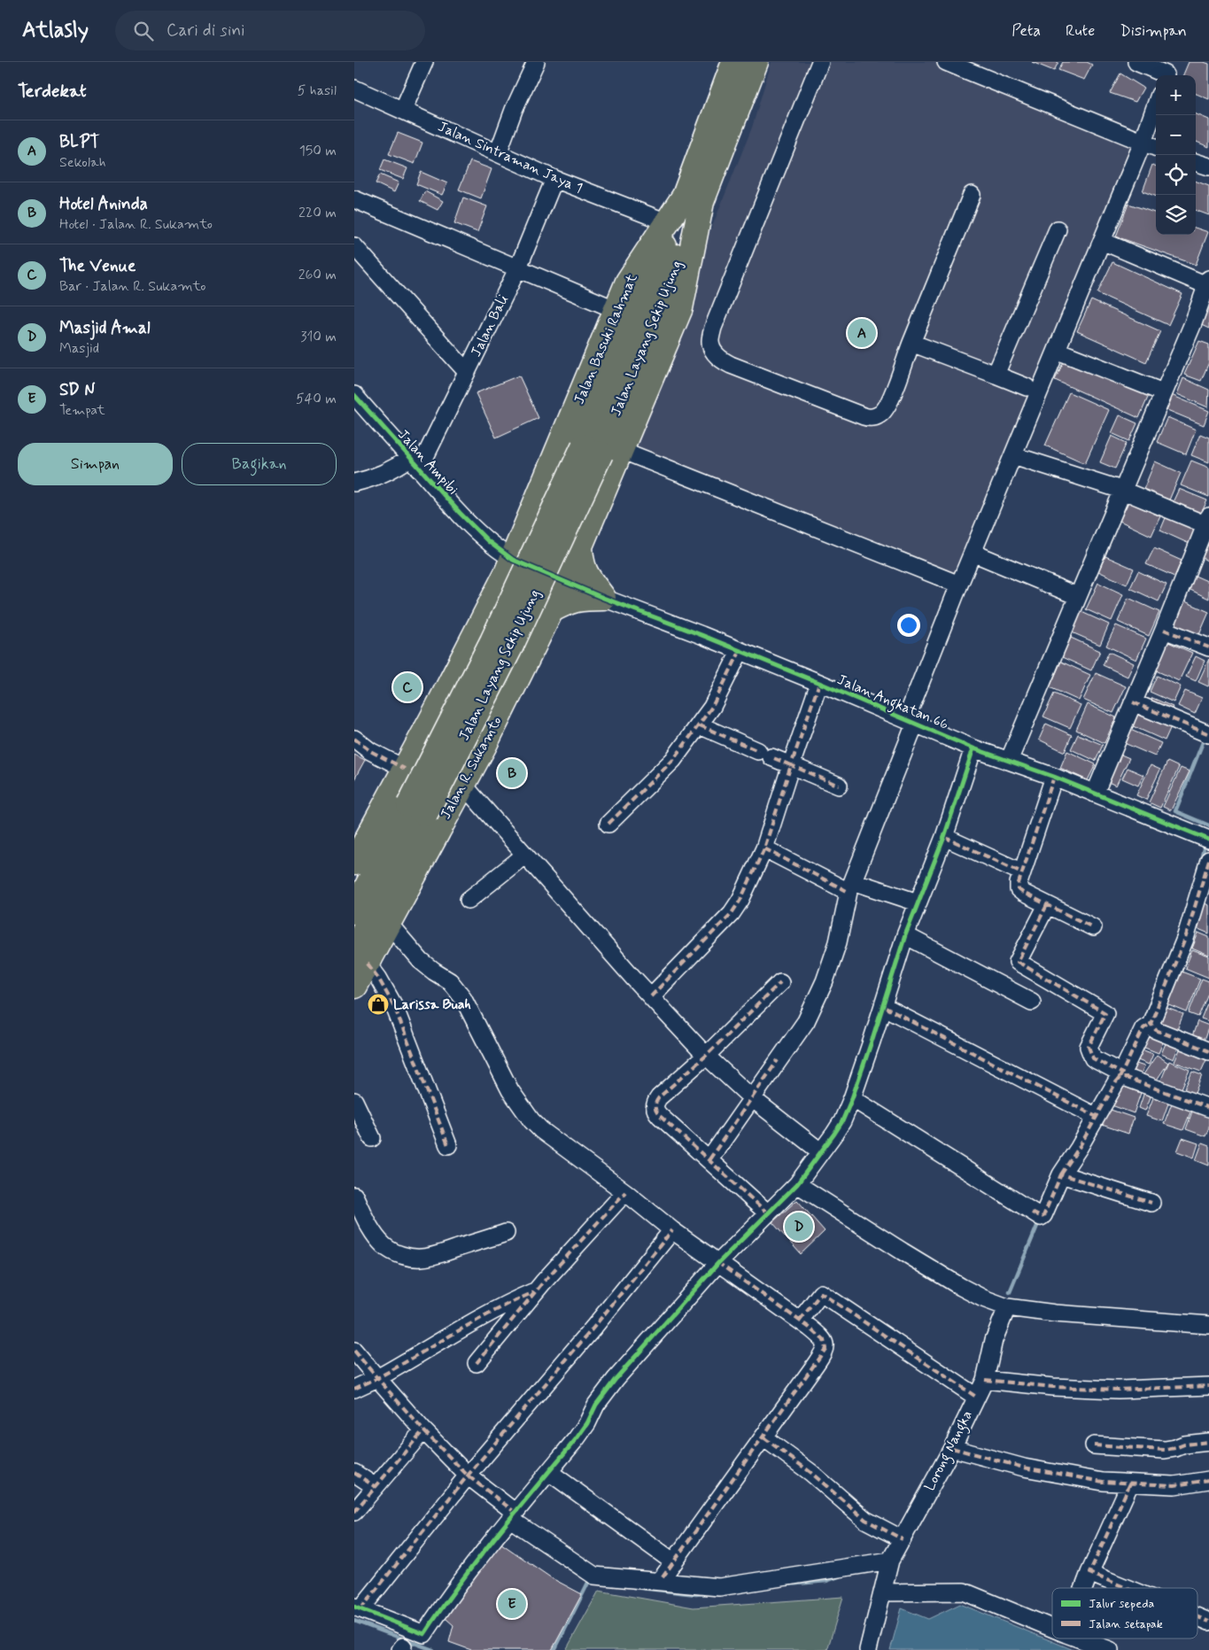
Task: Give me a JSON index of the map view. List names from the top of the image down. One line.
{"streets":{"highway":["Jalan Layang Sekip Ujung","Jalan Basuki Rahmat","Jalan R. Sukamto"],"street":["Jalan Sintraman Jaya 1","Jalan Bali","Jalan Ampibi","Jalan Angkatan 66","Lorong Nangka"]},"crossings":[["Jalan Sintraman Jaya 1","Jalan Bali"],["Jalan Sintraman Jaya 1","Jalan Basuki Rahmat"],["Jalan Bali","Jalan Ampibi"],["Jalan Layang Sekip Ujung","Jalan Basuki Rahmat"],["Jalan Layang Sekip Ujung","Jalan R. Sukamto"],["Jalan Basuki Rahmat","Jalan Ampibi"],["Jalan Basuki Rahmat","Jalan Angkatan 66"],["Jalan Basuki Rahmat","Jalan R. Sukamto"],["Jalan Ampibi","Jalan Angkatan 66"],["Jalan Angkatan 66","Jalan R. Sukamto"]],"places":{"shop":["Larissa Buah"]},"legend":["Jalur sepeda","Jalan setapak"],"page":{"header":"Atlasly","search":"Cari di sini","nav":["Peta","Rute","Disimpan"],"heading":["Terdekat","5 hasil"],"map_buttons":["+","−"],"list":[{"mark":"A","name":"BLPT","note":"Sekolah","value":"150 m"},{"mark":"B","name":"Hotel Aninda","note":"Hotel · Jalan R. Sukamto","value":"220 m"},{"mark":"C","name":"The Venue","note":"Bar · Jalan R. Sukamto","value":"260 m"},{"mark":"D","name":"Masjid Amal","note":"Masjid","value":"310 m"},{"mark":"E","name":"SD N","note":"Tempat","value":"540 m"}],"pins":["A","C","B","D","E"],"buttons":["Simpan","Bagikan"]}}
